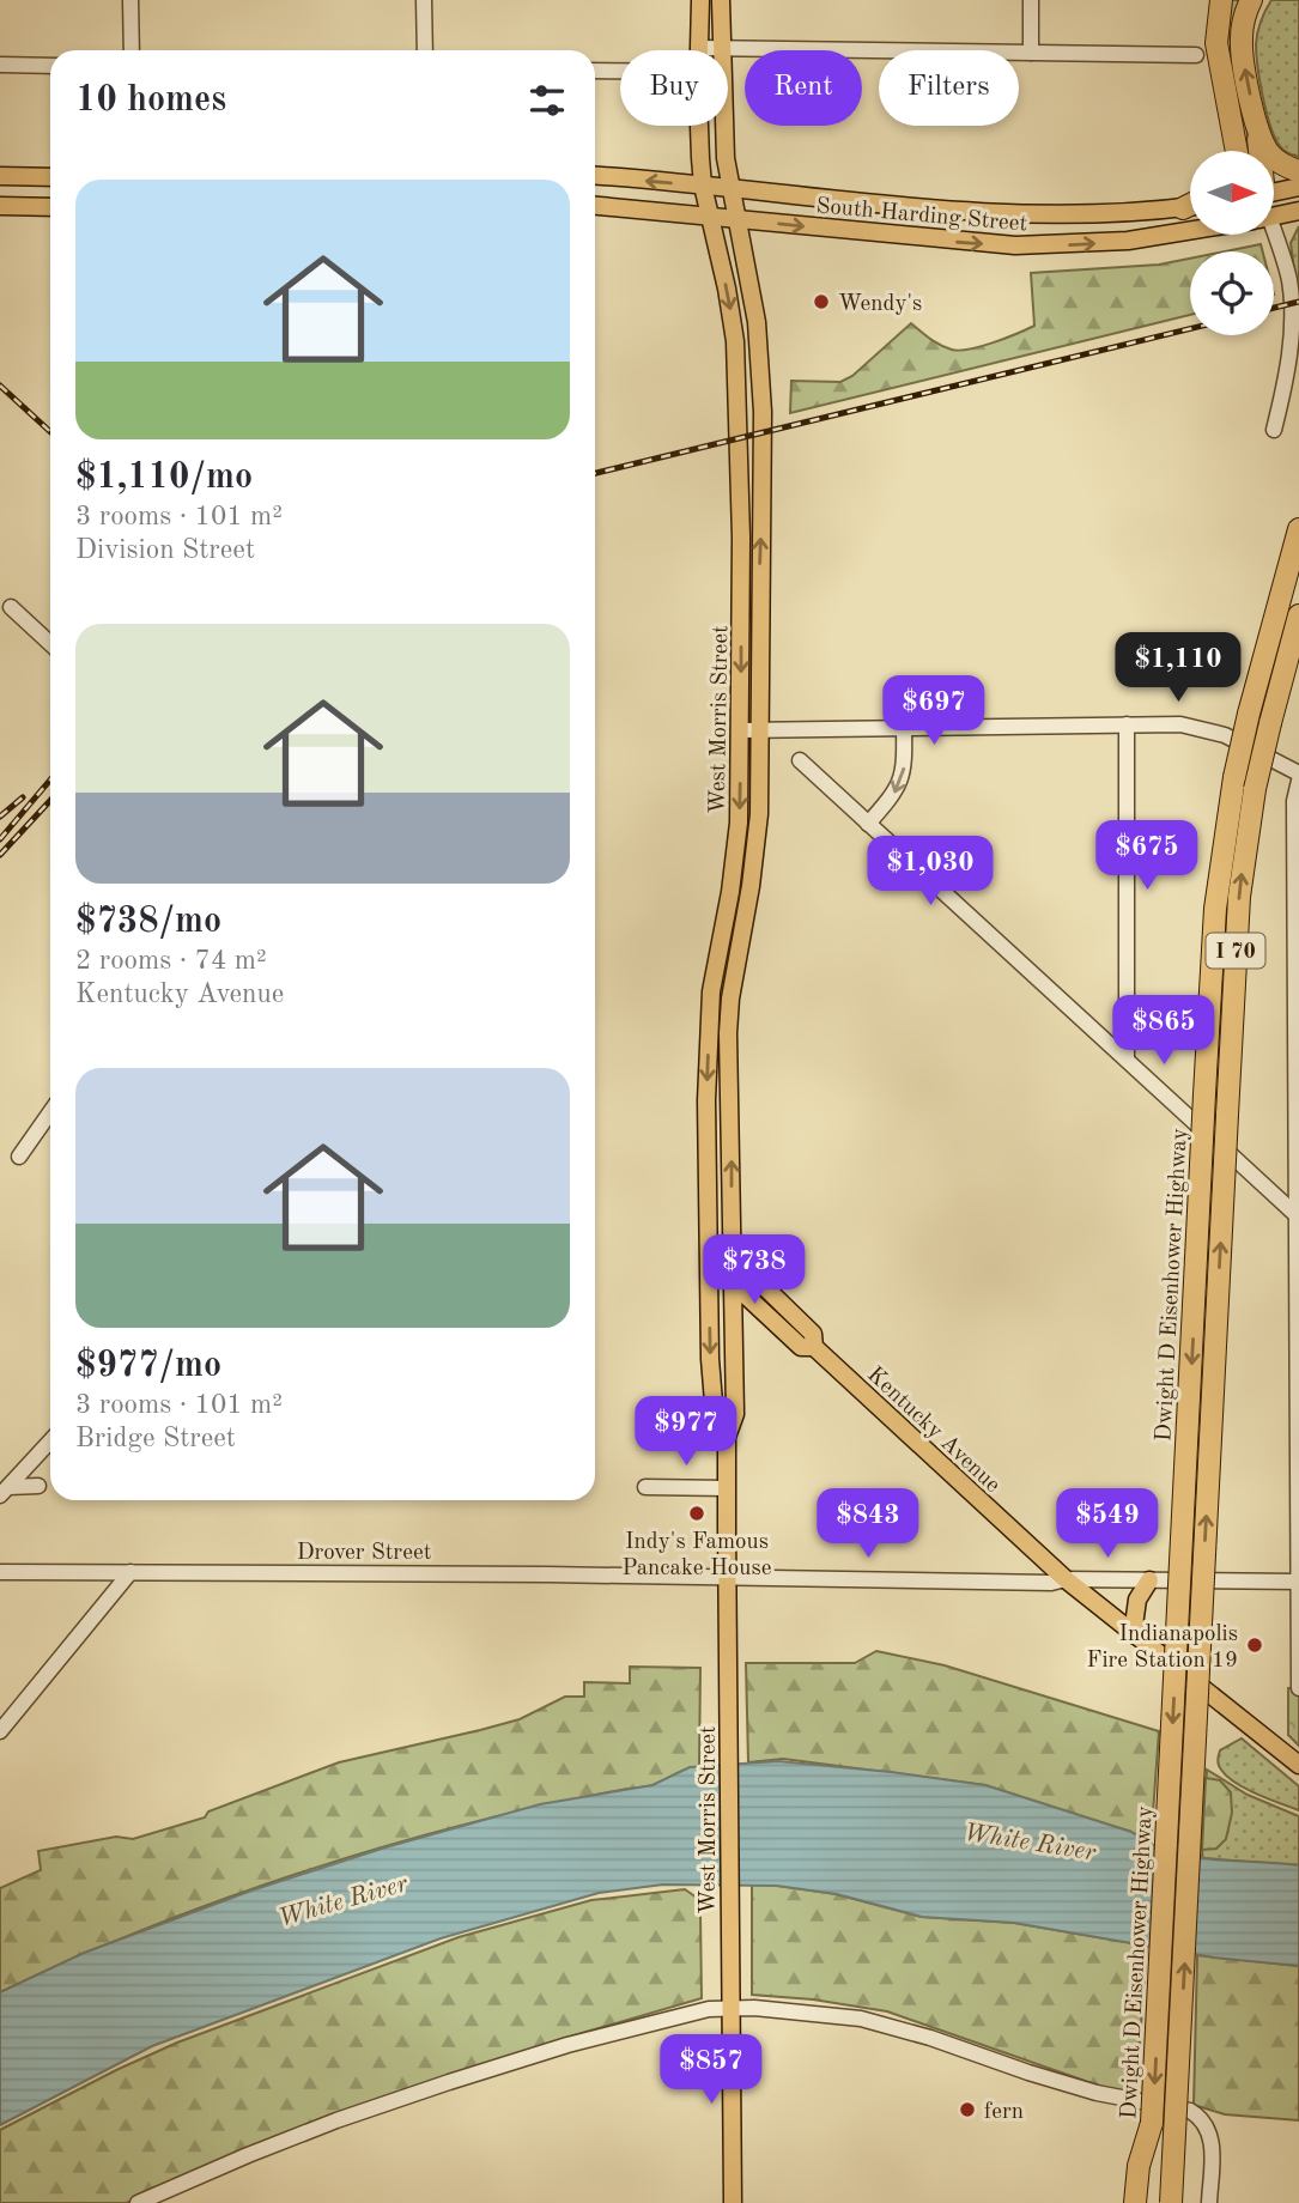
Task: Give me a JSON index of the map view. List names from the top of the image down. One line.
{"streets":{"highway":["I 70","Dwight D Eisenhower Highway"],"main road":["South Harding Street","West Morris Street","Kentucky Avenue"],"street":["Drover Street"]},"crossings":[["South Harding Street","West Morris Street"],["West Morris Street","Kentucky Avenue"],["West Morris Street","Drover Street"],["Kentucky Avenue","Drover Street"]],"water":["White River"],"places":["Wendy's","Indy's Famous Pancake House","Indianapolis Fire Station 19","fern"],"north":"right","page":{"chip":["Buy","Rent","Filters"],"heading":"10 homes","list":[{"name":"$1,110/mo","note":"3 rooms · 101 m² · Division Street"},{"name":"$738/mo","note":"2 rooms · 74 m² · Kentucky Avenue"},{"name":"$977/mo","note":"3 rooms · 101 m² · Bridge Street"}],"price":["$1,110","$697","$675","$1,030","$865","$738","$977","$843","$549","$857"]}}
